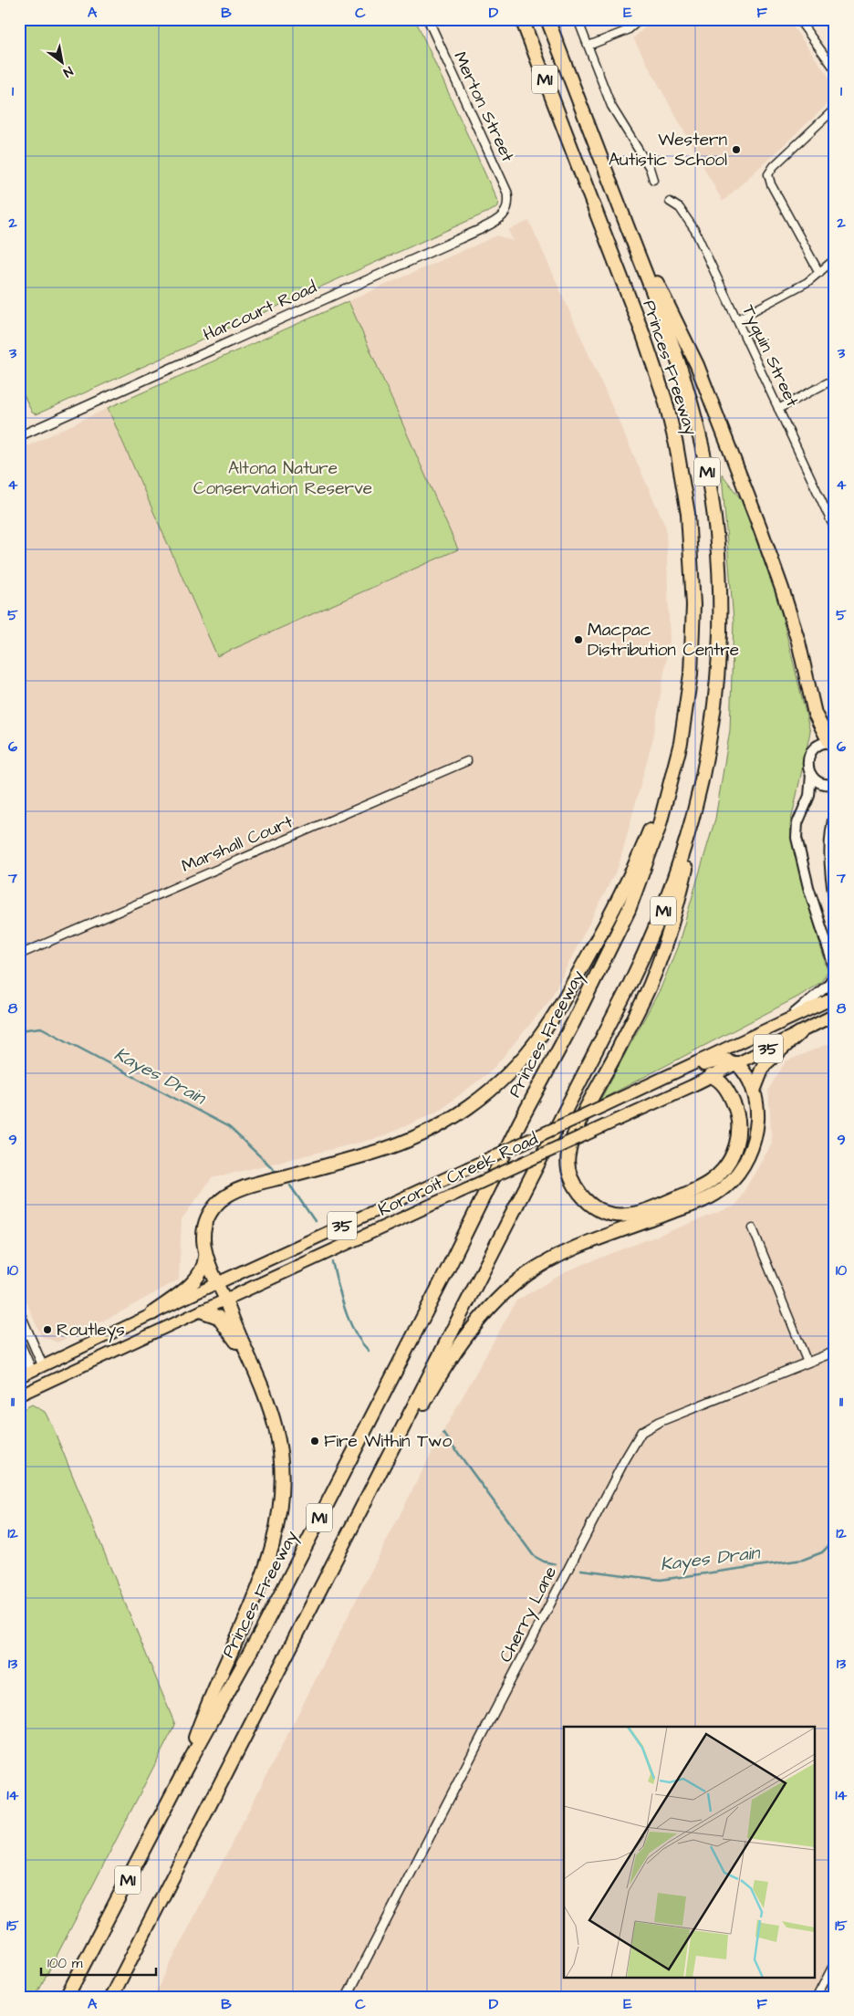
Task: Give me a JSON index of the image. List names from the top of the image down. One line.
{"streets":{"highway":["M1","Princes Freeway","35","Kororoit Creek Road"],"street":["Merton Street","Harcourt Road","Tyquin Street","Marshall Court","Cherry Lane"]},"crossings":[["Merton Street","Harcourt Road"]],"water":["Kayes Drain"],"parks":["Altona Nature Conservation Reserve"],"places":["Western Autistic School","Macpac Distribution Centre","Routleys","Fire Within Two"],"scale_bar":"100 m","north":"bottom right","grid":{"columns":["A","B","C","D","E","F"],"rows":["1","2","3","4","5","6","7","8","9","10","11","12","13","14","15"]}}
